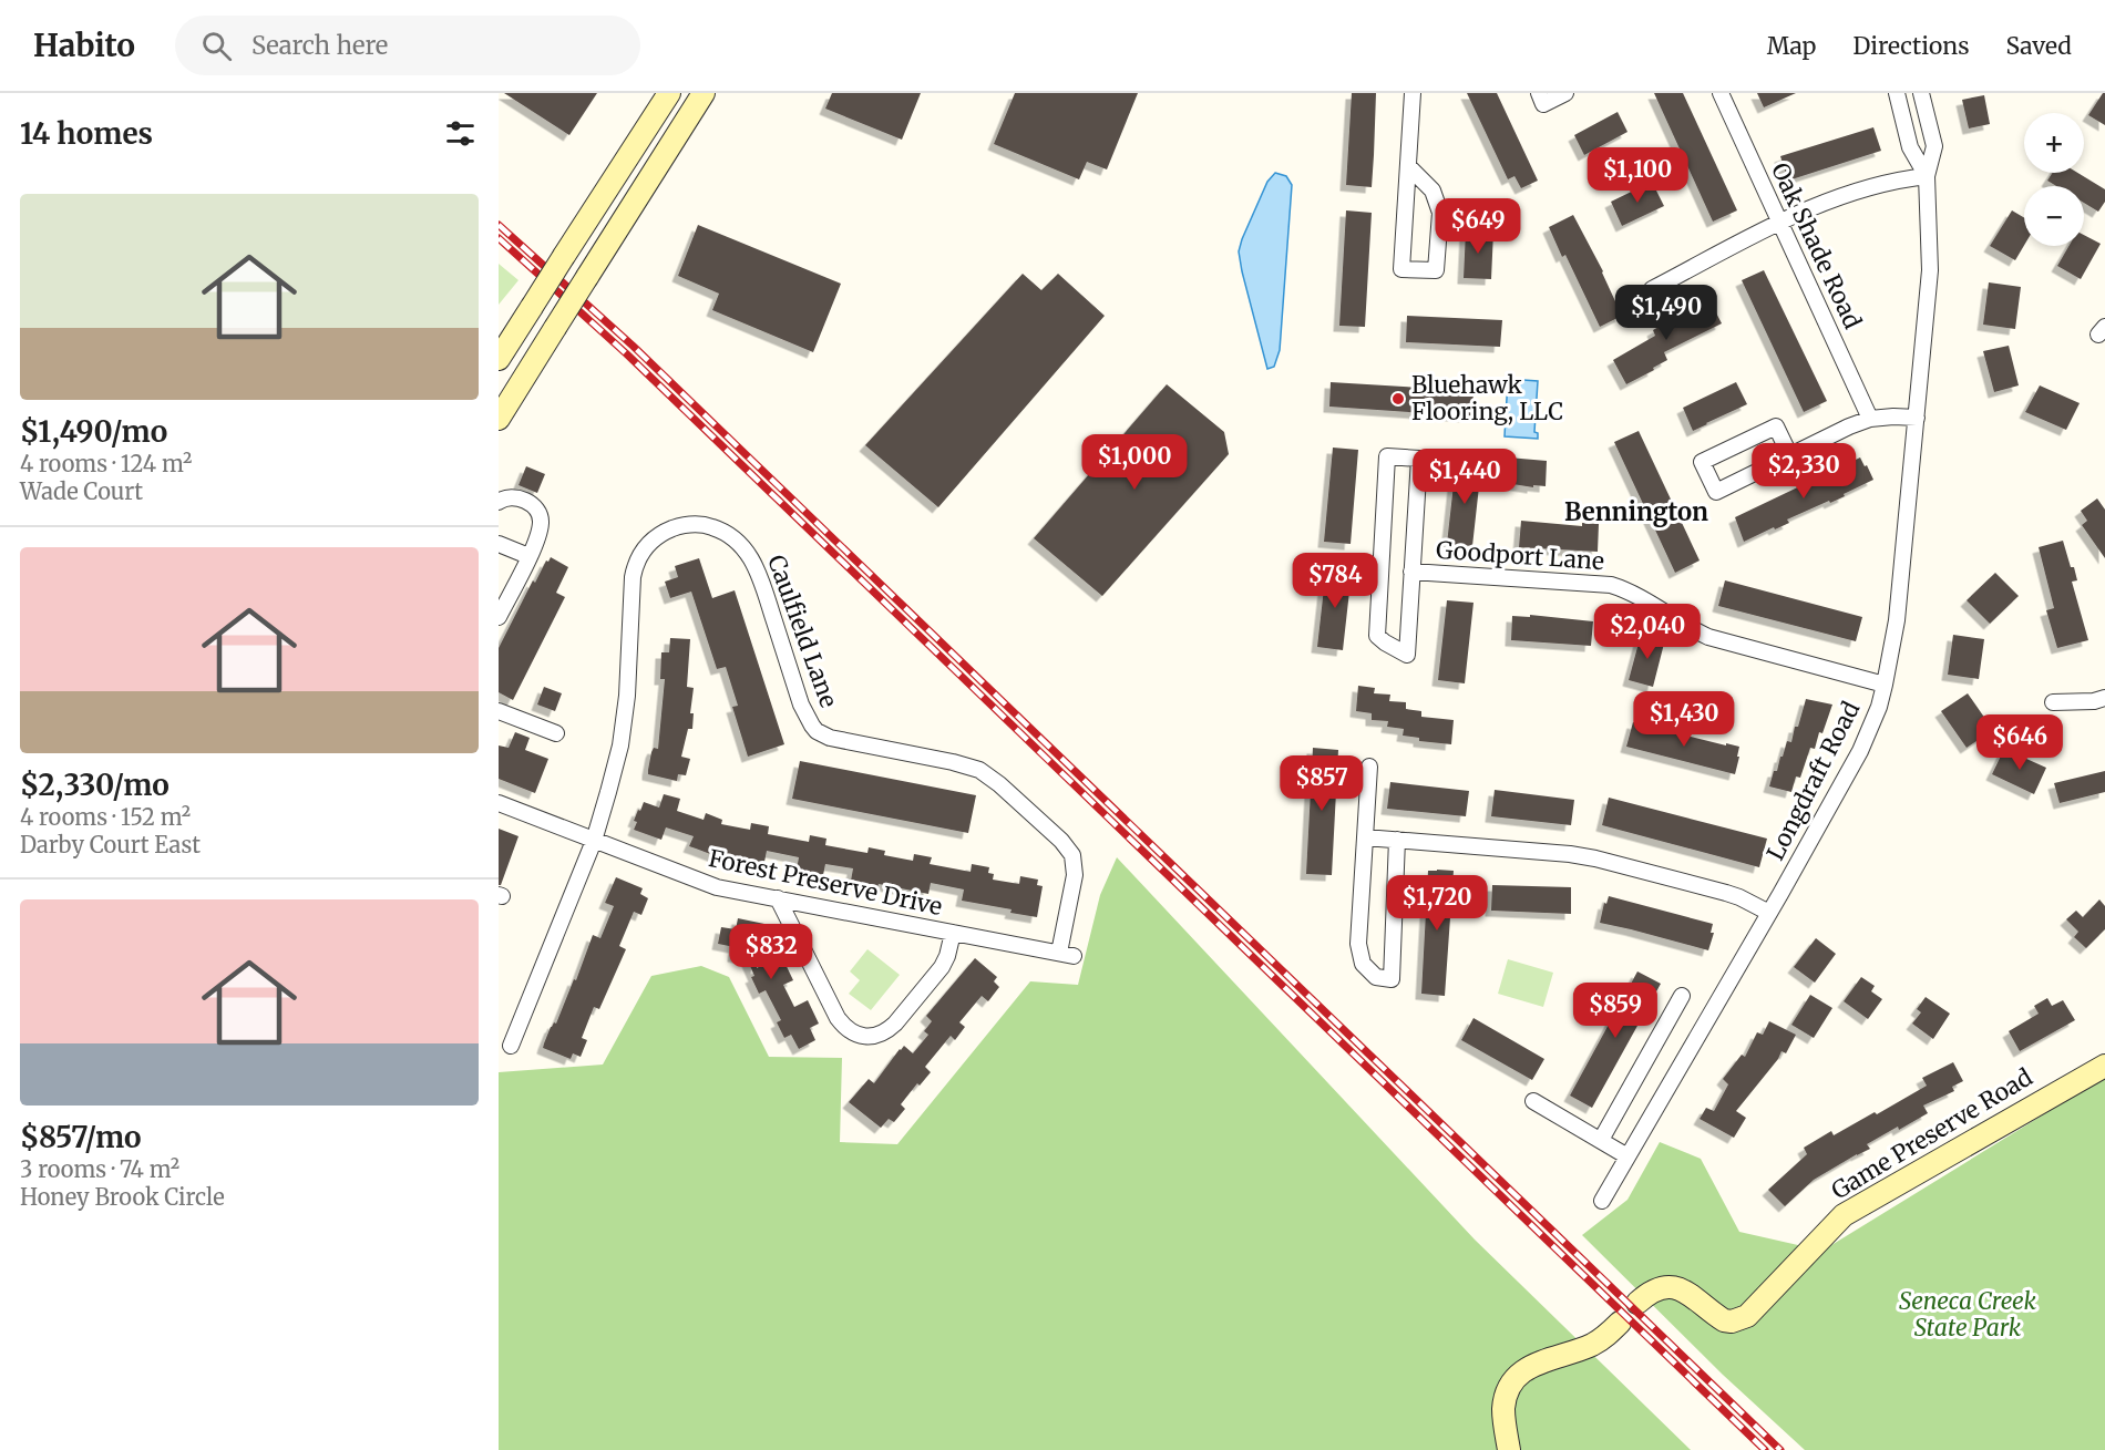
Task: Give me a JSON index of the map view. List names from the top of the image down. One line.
{"streets":{"street":["Oak Shade Road","Goodport Lane","Caulfield Lane","Longdraft Road","Forest Preserve Drive","Game Preserve Road"]},"crossings":[["Goodport Lane","Longdraft Road"],["Caulfield Lane","Forest Preserve Drive"]],"districts":["Bennington"],"parks":["Seneca Creek State Park"],"places":["Bluehawk Flooring, LLC"],"page":{"header":"Habito","search":"Search here","nav":["Map","Directions","Saved"],"heading":"14 homes","map_buttons":["+","−"],"price":["$1,100","$649","$1,490","$1,000","$2,330","$1,440","$784","$2,040","$1,430","$646","$857","$1,720","$832","$859"],"list":[{"name":"$1,490/mo","note":"4 rooms · 124 m² · Wade Court"},{"name":"$2,330/mo","note":"4 rooms · 152 m² · Darby Court East"},{"name":"$857/mo","note":"3 rooms · 74 m² · Honey Brook Circle"}]}}
